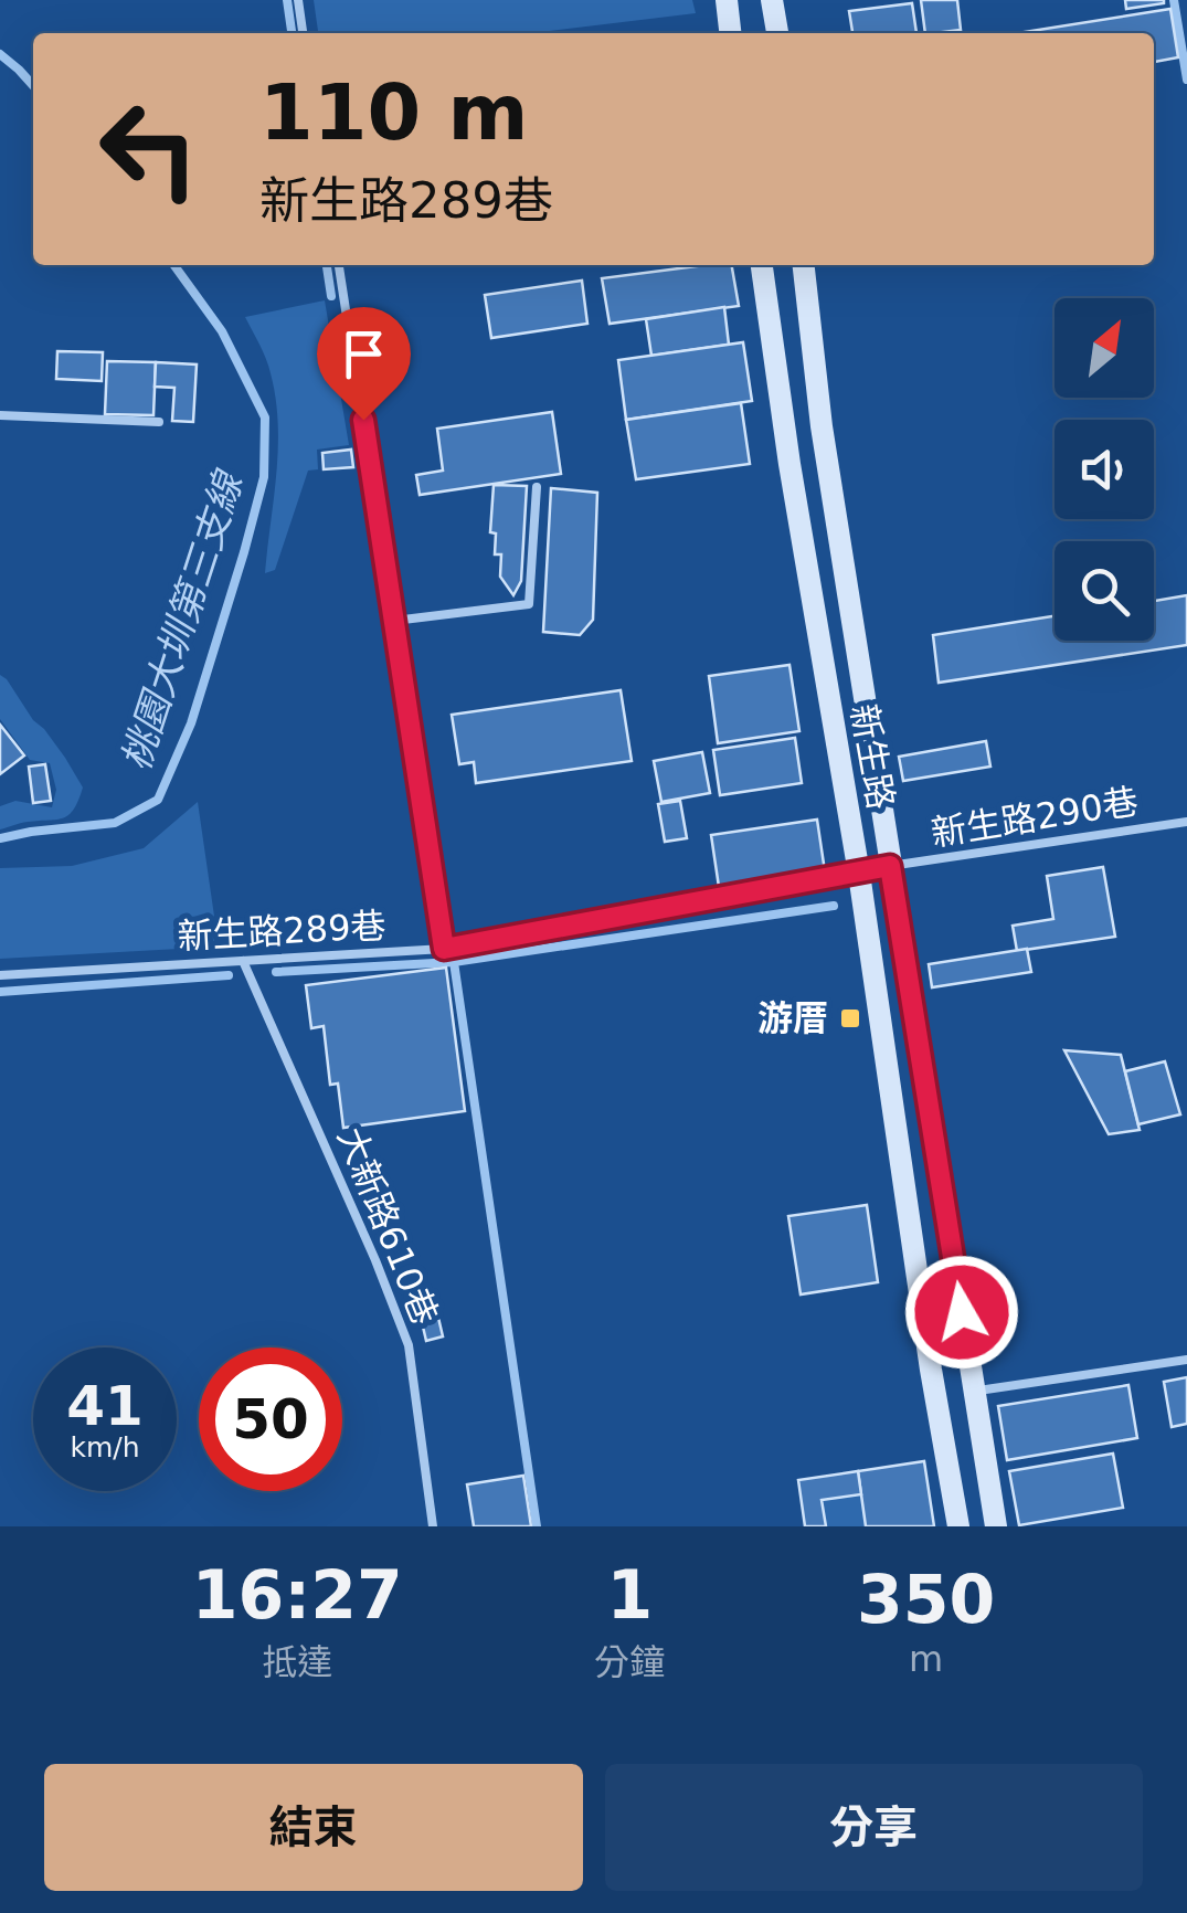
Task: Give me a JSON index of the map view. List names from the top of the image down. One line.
{"streets":{"main road":["新生路"],"lane":["新生路290巷","新生路289巷","大新路610巷"]},"crossings":[["新生路","新生路290巷"],["新生路","新生路289巷"],["新生路290巷","新生路289巷"],["新生路289巷","大新路610巷"]],"water":["桃園大圳第三支線"],"places":{"transit":["游厝"]},"north":"top right","page":{"turn":["110 m","新生路289巷"],"speed":"41 km/h","limit":"50","eta":["16:27","抵達","1","分鐘","350","m"],"buttons":["結束","分享"]}}
